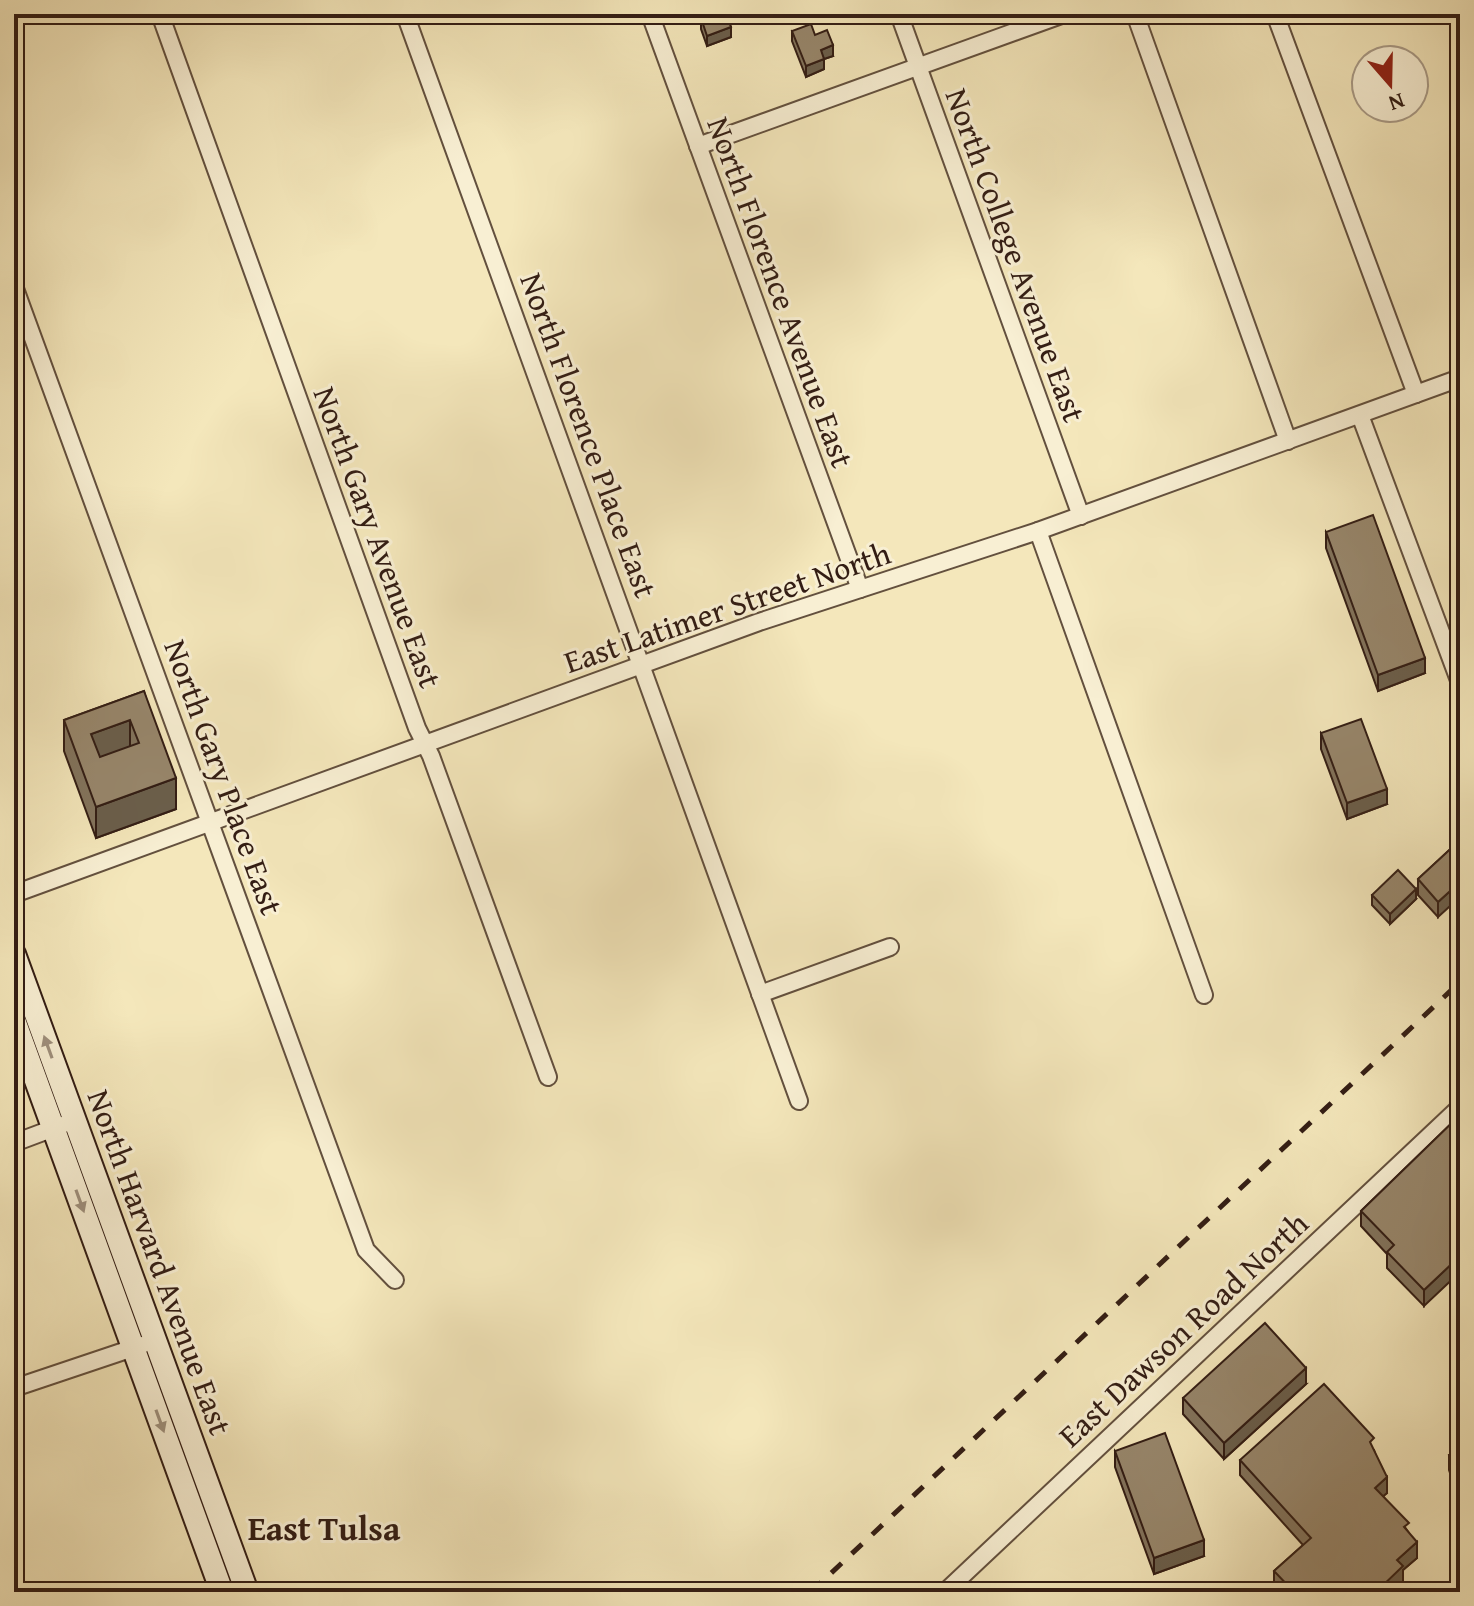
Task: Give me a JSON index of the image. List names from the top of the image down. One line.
{"streets":{"main road":["North Harvard Avenue East"],"street":["North College Avenue East","North Florence Avenue East","North Florence Place East","North Gary Avenue East","East Latimer Street North","North Gary Place East","East Dawson Road North"]},"crossings":[["North College Avenue East","East Latimer Street North"],["North Florence Avenue East","East Latimer Street North"],["North Florence Place East","East Latimer Street North"],["North Gary Avenue East","East Latimer Street North"],["East Latimer Street North","North Gary Place East"]],"districts":["East Tulsa"],"north":"bottom"}
